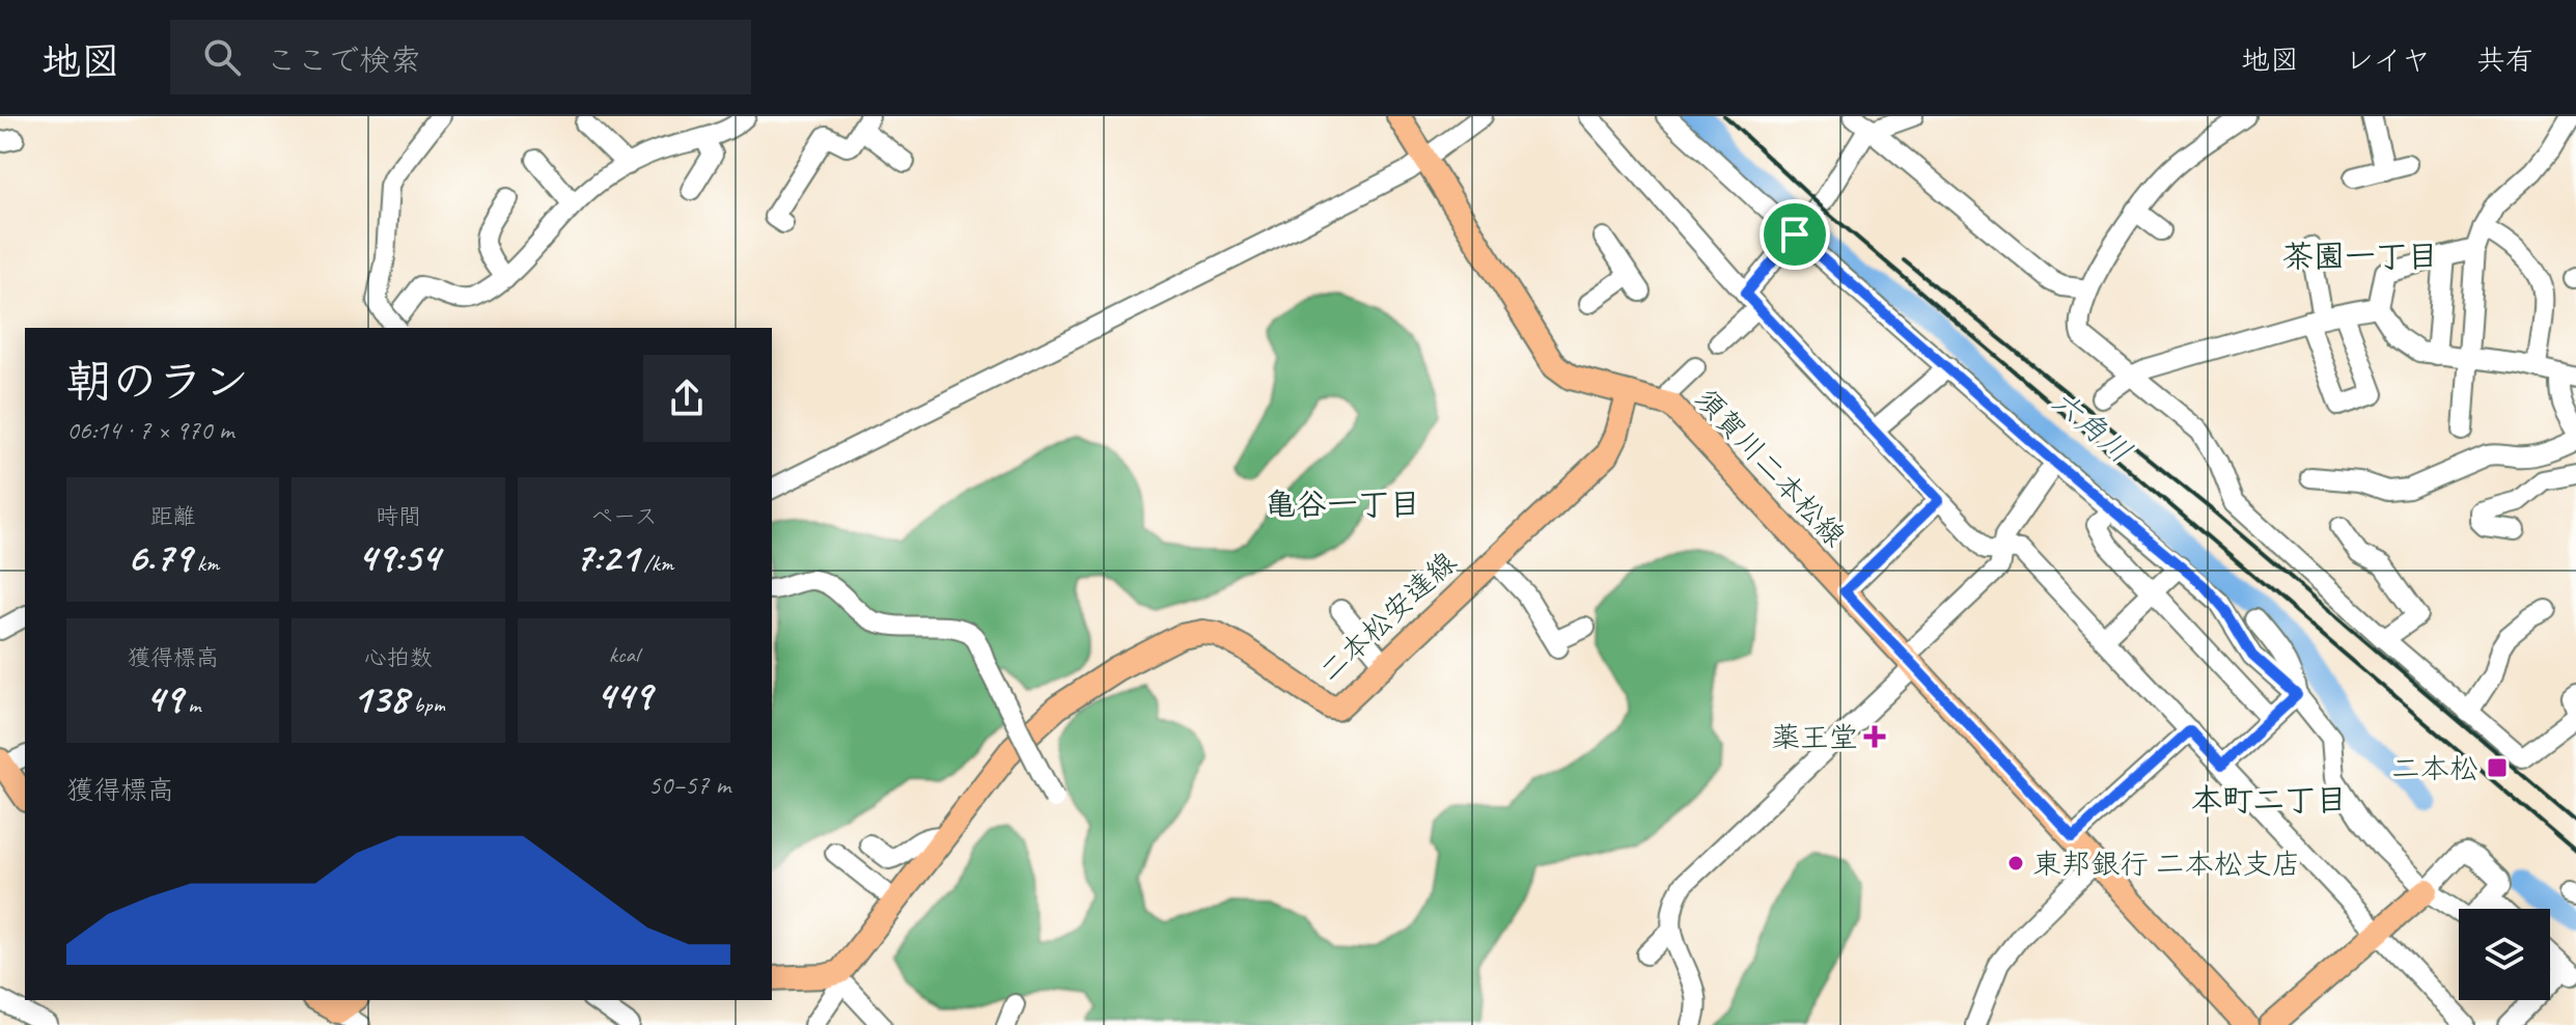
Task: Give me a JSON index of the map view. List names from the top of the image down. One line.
{"streets":{"main road":["須賀川二本松線","二本松安達線"]},"crossings":[["須賀川二本松線","二本松安達線"]],"districts":["茶園一丁目","亀谷一丁目","本町二丁目"],"water":["六角川"],"places":{"health":["薬王堂"],"transit":["二本松"],"other":["東邦銀行 二本松支店"]},"page":{"header":"地図","search":"ここで検索","nav":["地図","レイヤ","共有"],"heading":["朝のラン","06:14 · 7 × 970 m"],"stats":[["距離","6.79 km"],["時間","49:54"],["ペース","7:21 /km"],["獲得標高","49 m"],["心拍数","138 bpm"],["kcal","449"]],"chart":["獲得標高","50–57 m"]}}
